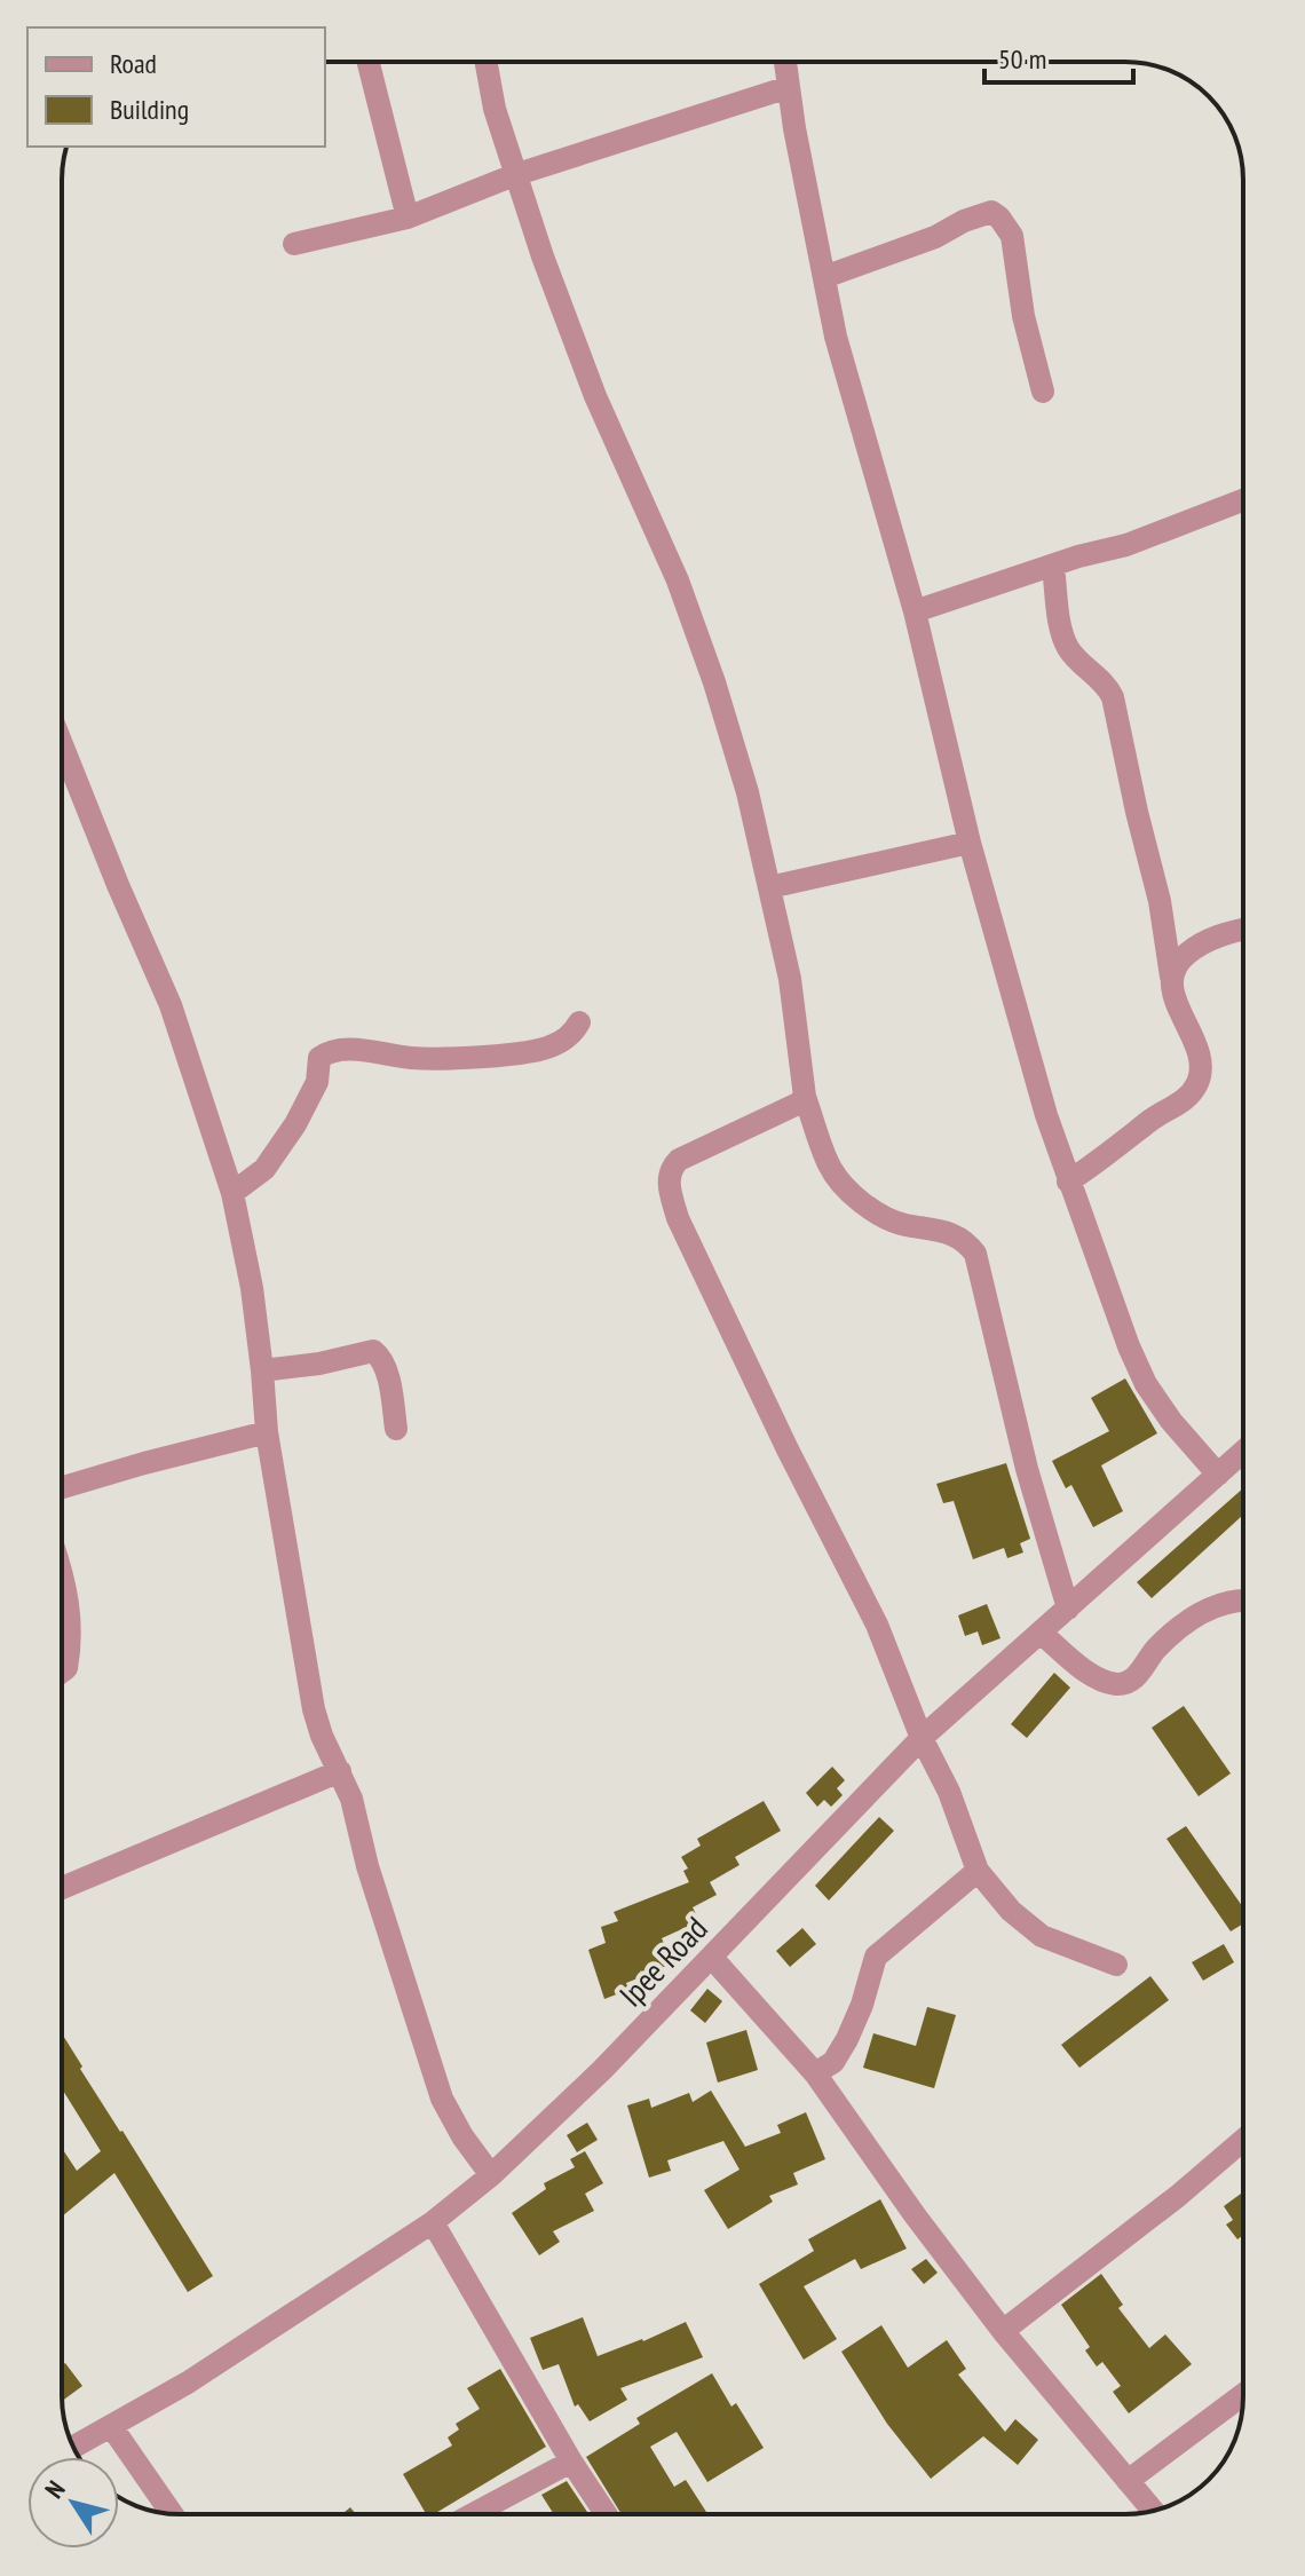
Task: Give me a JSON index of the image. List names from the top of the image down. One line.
{"streets":{"street":["Ipee Road"]},"legend":["Road","Building"],"scale_bar":"50 m","north":"top left"}
